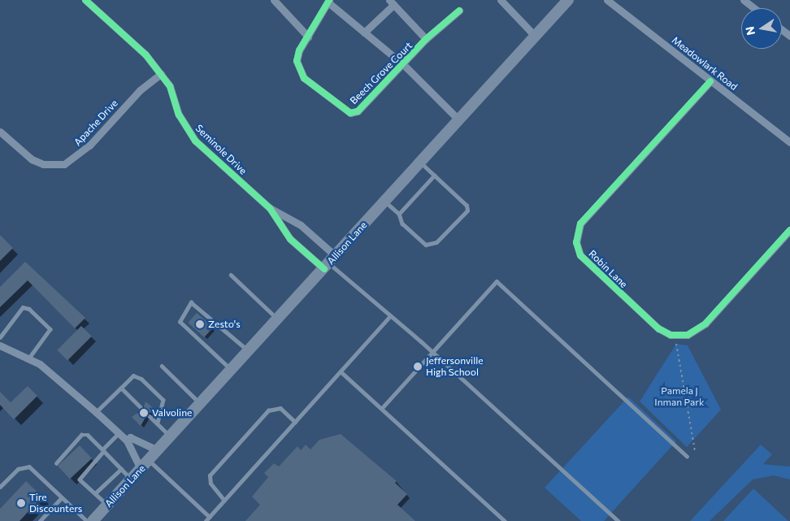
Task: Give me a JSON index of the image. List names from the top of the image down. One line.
{"streets":{"main road":["Allison Lane"],"street":["Meadowlark Road","Beech Grove Court","Apache Drive","Seminole Drive","Robin Lane"]},"crossings":[["Meadowlark Road","Robin Lane"],["Beech Grove Court","Allison Lane"],["Apache Drive","Seminole Drive"],["Seminole Drive","Allison Lane"]],"parks":["Pamela J Inman Park"],"places":["Zesto's","Jeffersonville High School","Valvoline","Tire Discounters"],"north":"left"}
